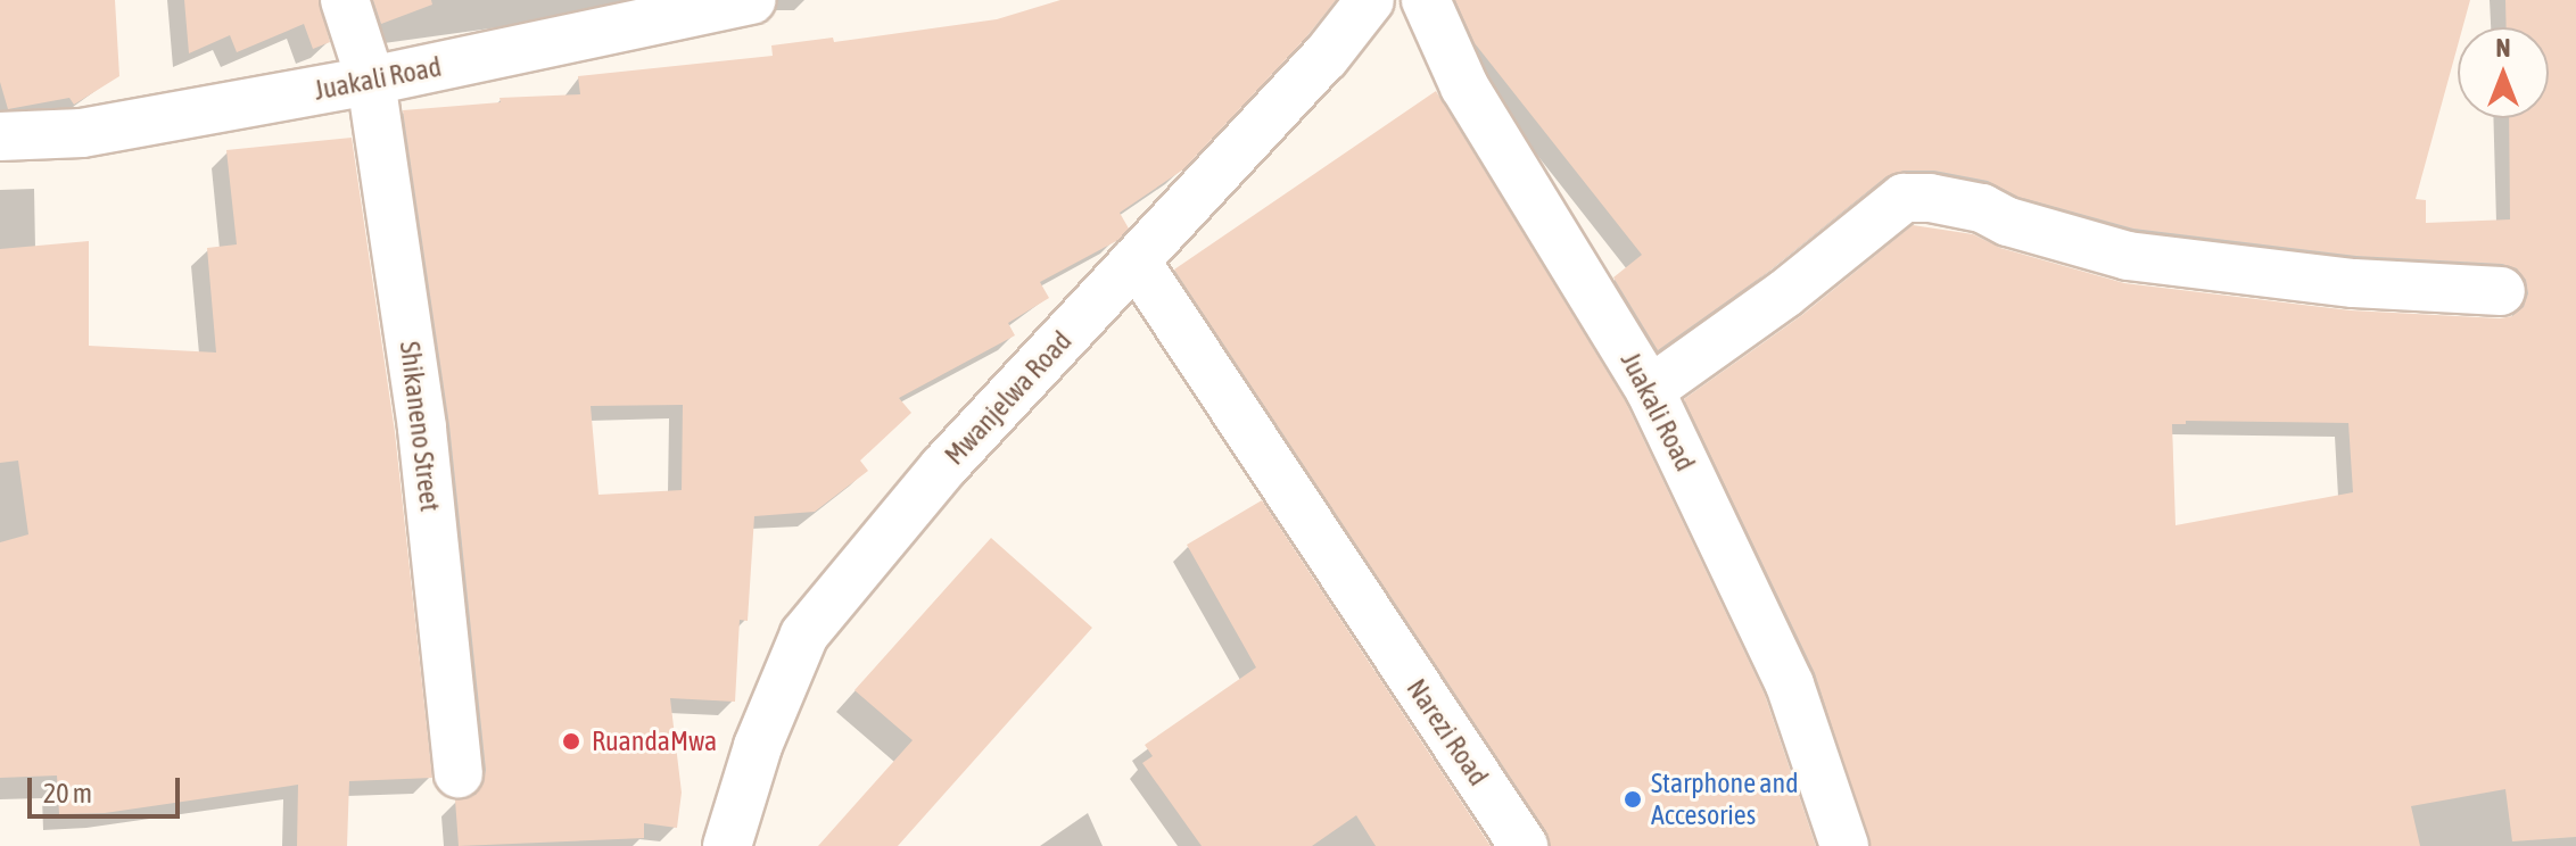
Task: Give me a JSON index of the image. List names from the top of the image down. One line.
{"streets":{"street":["Juakali Road","Mwanjelwa Road","Shikaneno Street","Narezi Road"]},"crossings":[["Juakali Road","Shikaneno Street"],["Mwanjelwa Road","Narezi Road"]],"places":["RuandaMwa","Starphone and Accesories"],"scale_bar":"20 m","north":"top"}
